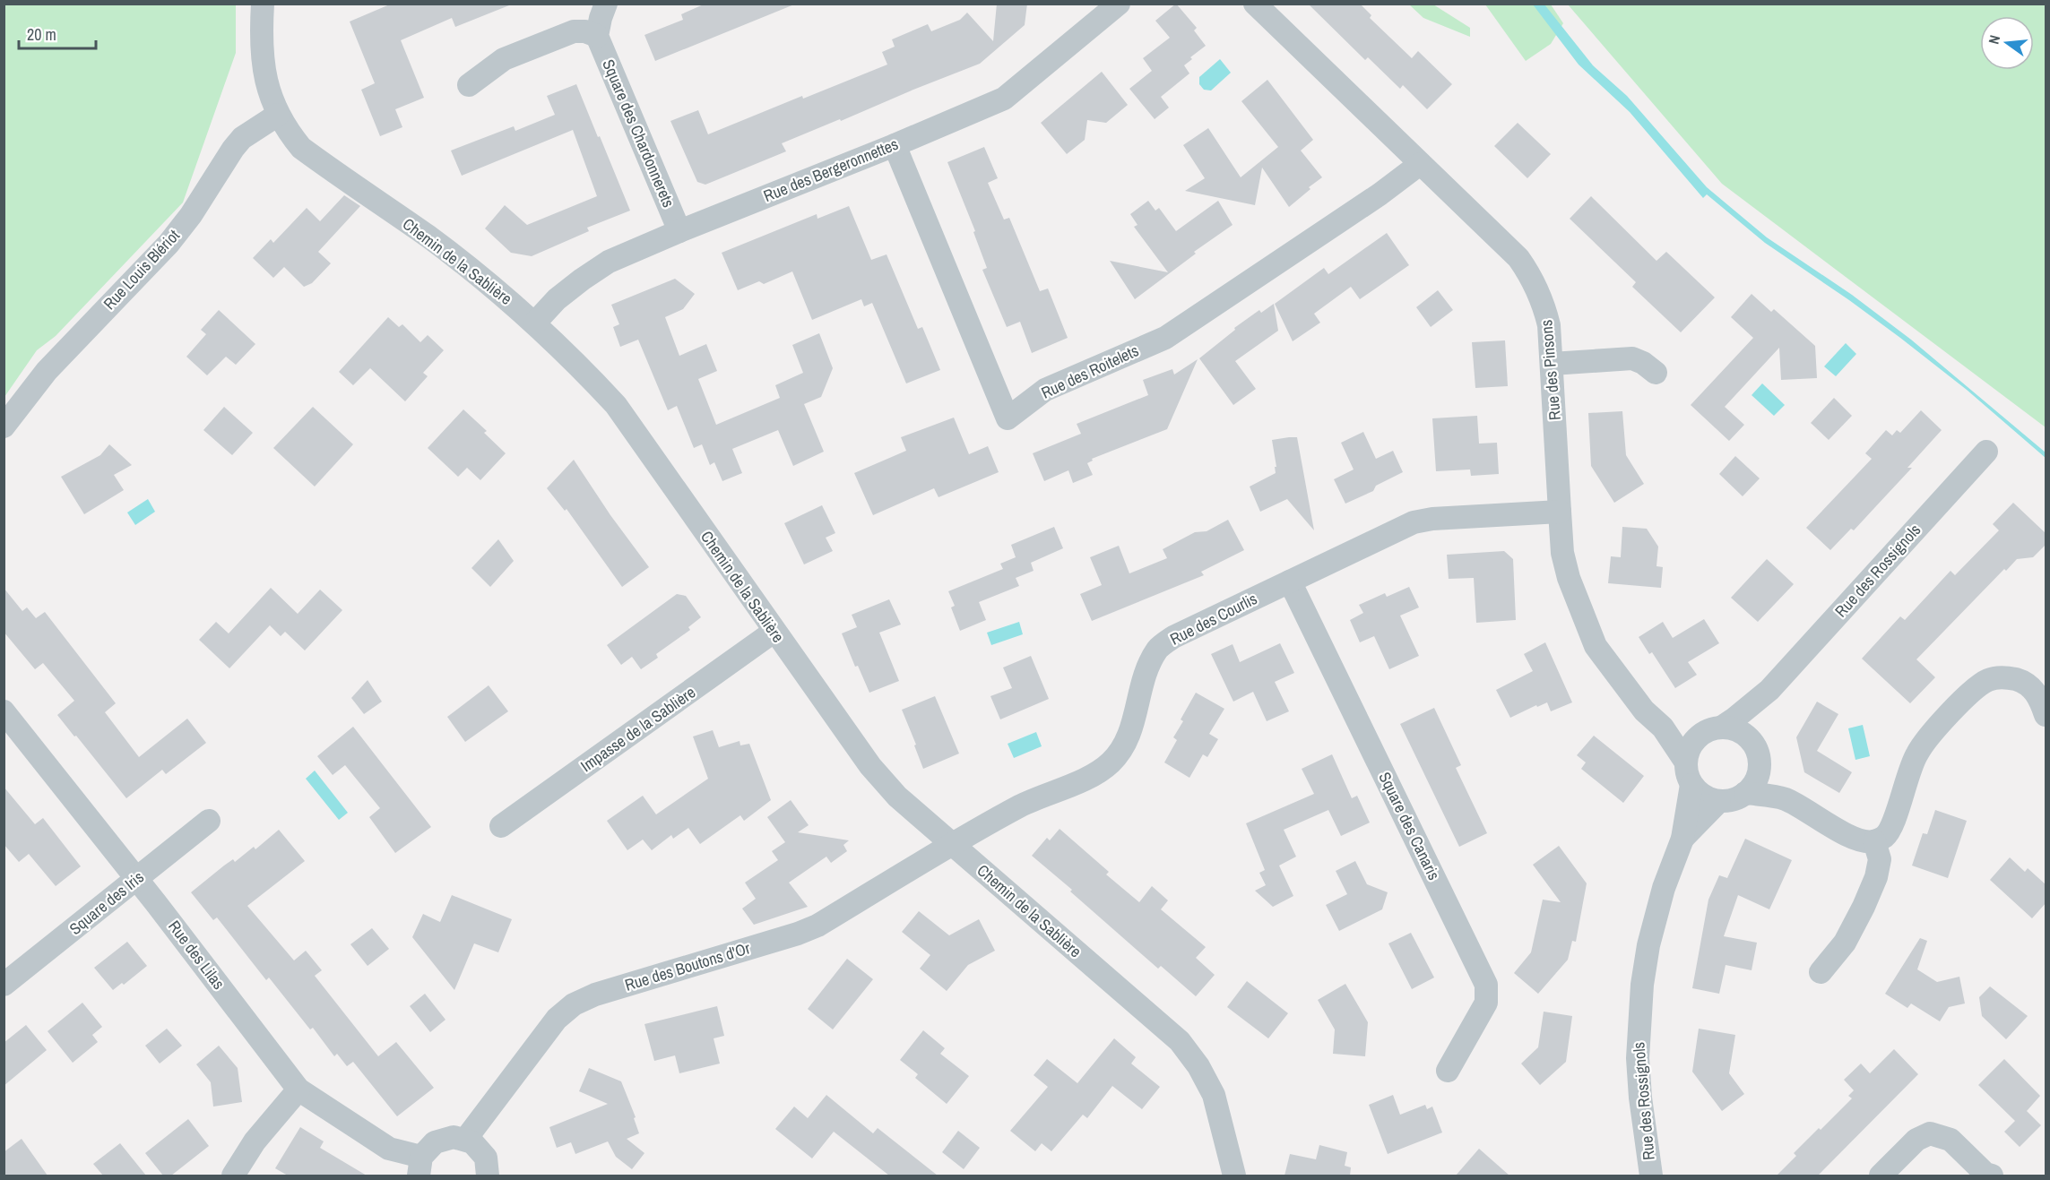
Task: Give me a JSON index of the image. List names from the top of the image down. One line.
{"streets":{"street":["Square des Chardonnerets","Rue des Bergeronnettes","Chemin de la Sablière","Rue Louis Blériot","Rue des Pinsons","Rue des Roitelets","Rue des Rossignols","Rue des Courlis","Impasse de la Sablière","Square des Canaris","Square des Iris","Rue des Lilas","Rue des Boutons d'Or"]},"crossings":[["Square des Chardonnerets","Rue des Bergeronnettes"],["Rue des Bergeronnettes","Chemin de la Sablière"],["Rue des Bergeronnettes","Rue des Roitelets"],["Chemin de la Sablière","Rue Louis Blériot"],["Chemin de la Sablière","Rue des Courlis"],["Chemin de la Sablière","Impasse de la Sablière"],["Chemin de la Sablière","Rue des Boutons d'Or"],["Rue des Pinsons","Rue des Roitelets"],["Rue des Pinsons","Rue des Rossignols"],["Rue des Pinsons","Rue des Courlis"],["Rue des Courlis","Square des Canaris"],["Rue des Courlis","Rue des Boutons d'Or"],["Square des Iris","Rue des Lilas"]],"scale_bar":"20 m","north":"left"}
